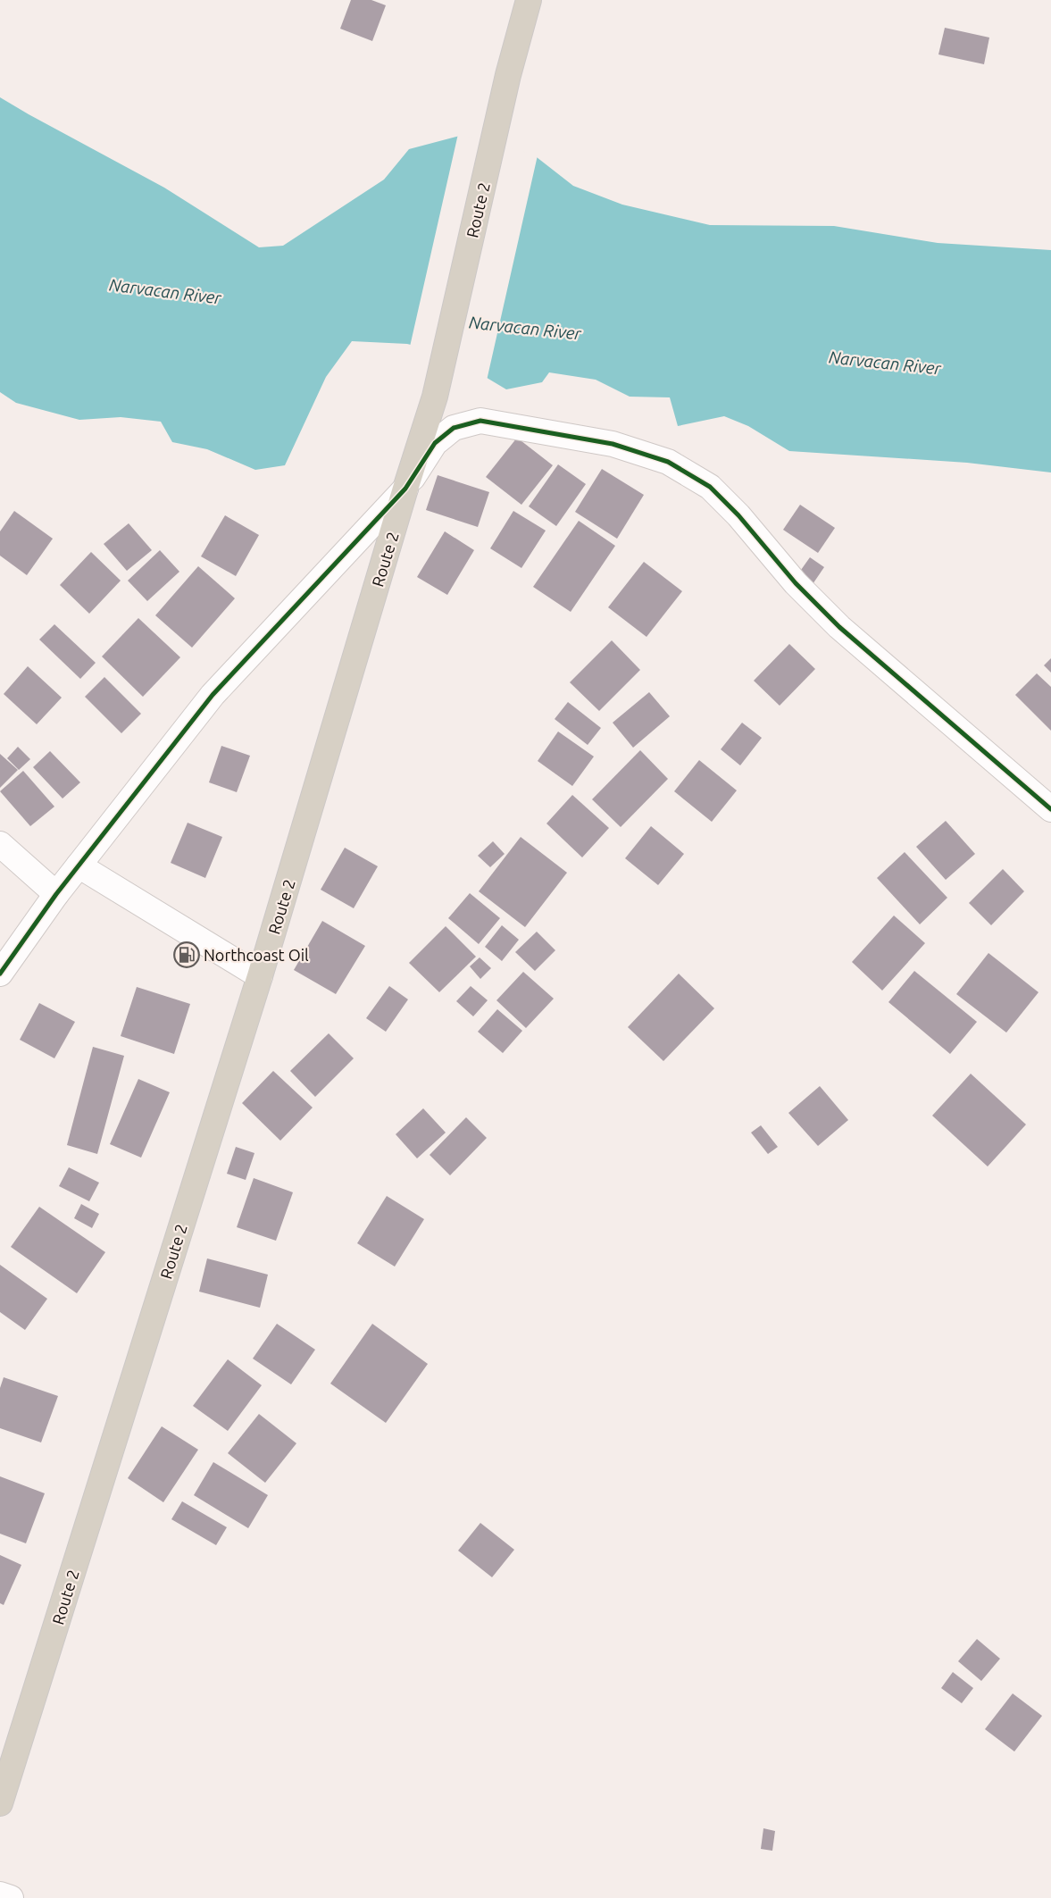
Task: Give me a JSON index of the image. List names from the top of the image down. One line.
{"streets":{"highway":["Route 2"]},"water":["Narvacan River"],"places":{"fuel station":["Northcoast Oil"]}}
